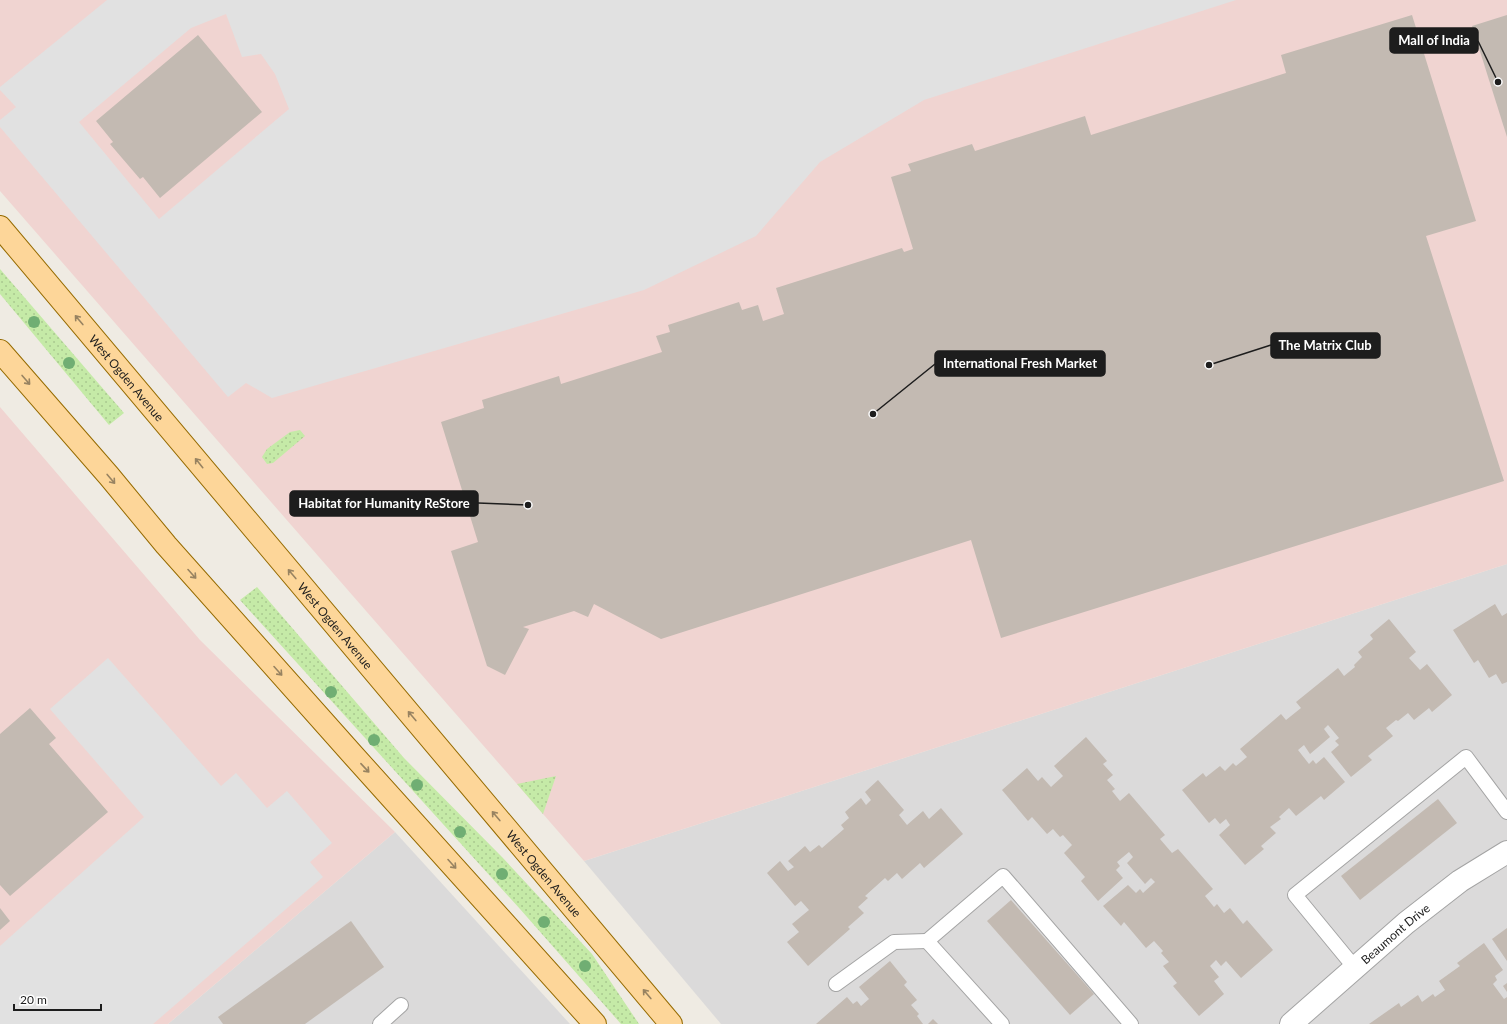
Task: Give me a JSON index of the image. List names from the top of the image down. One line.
{"streets":{"main road":["West Ogden Avenue"],"street":["Beaumont Drive"]},"places":["Mall of India","The Matrix Club","International Fresh Market","Habitat for Humanity ReStore"],"scale_bar":"20 m"}
